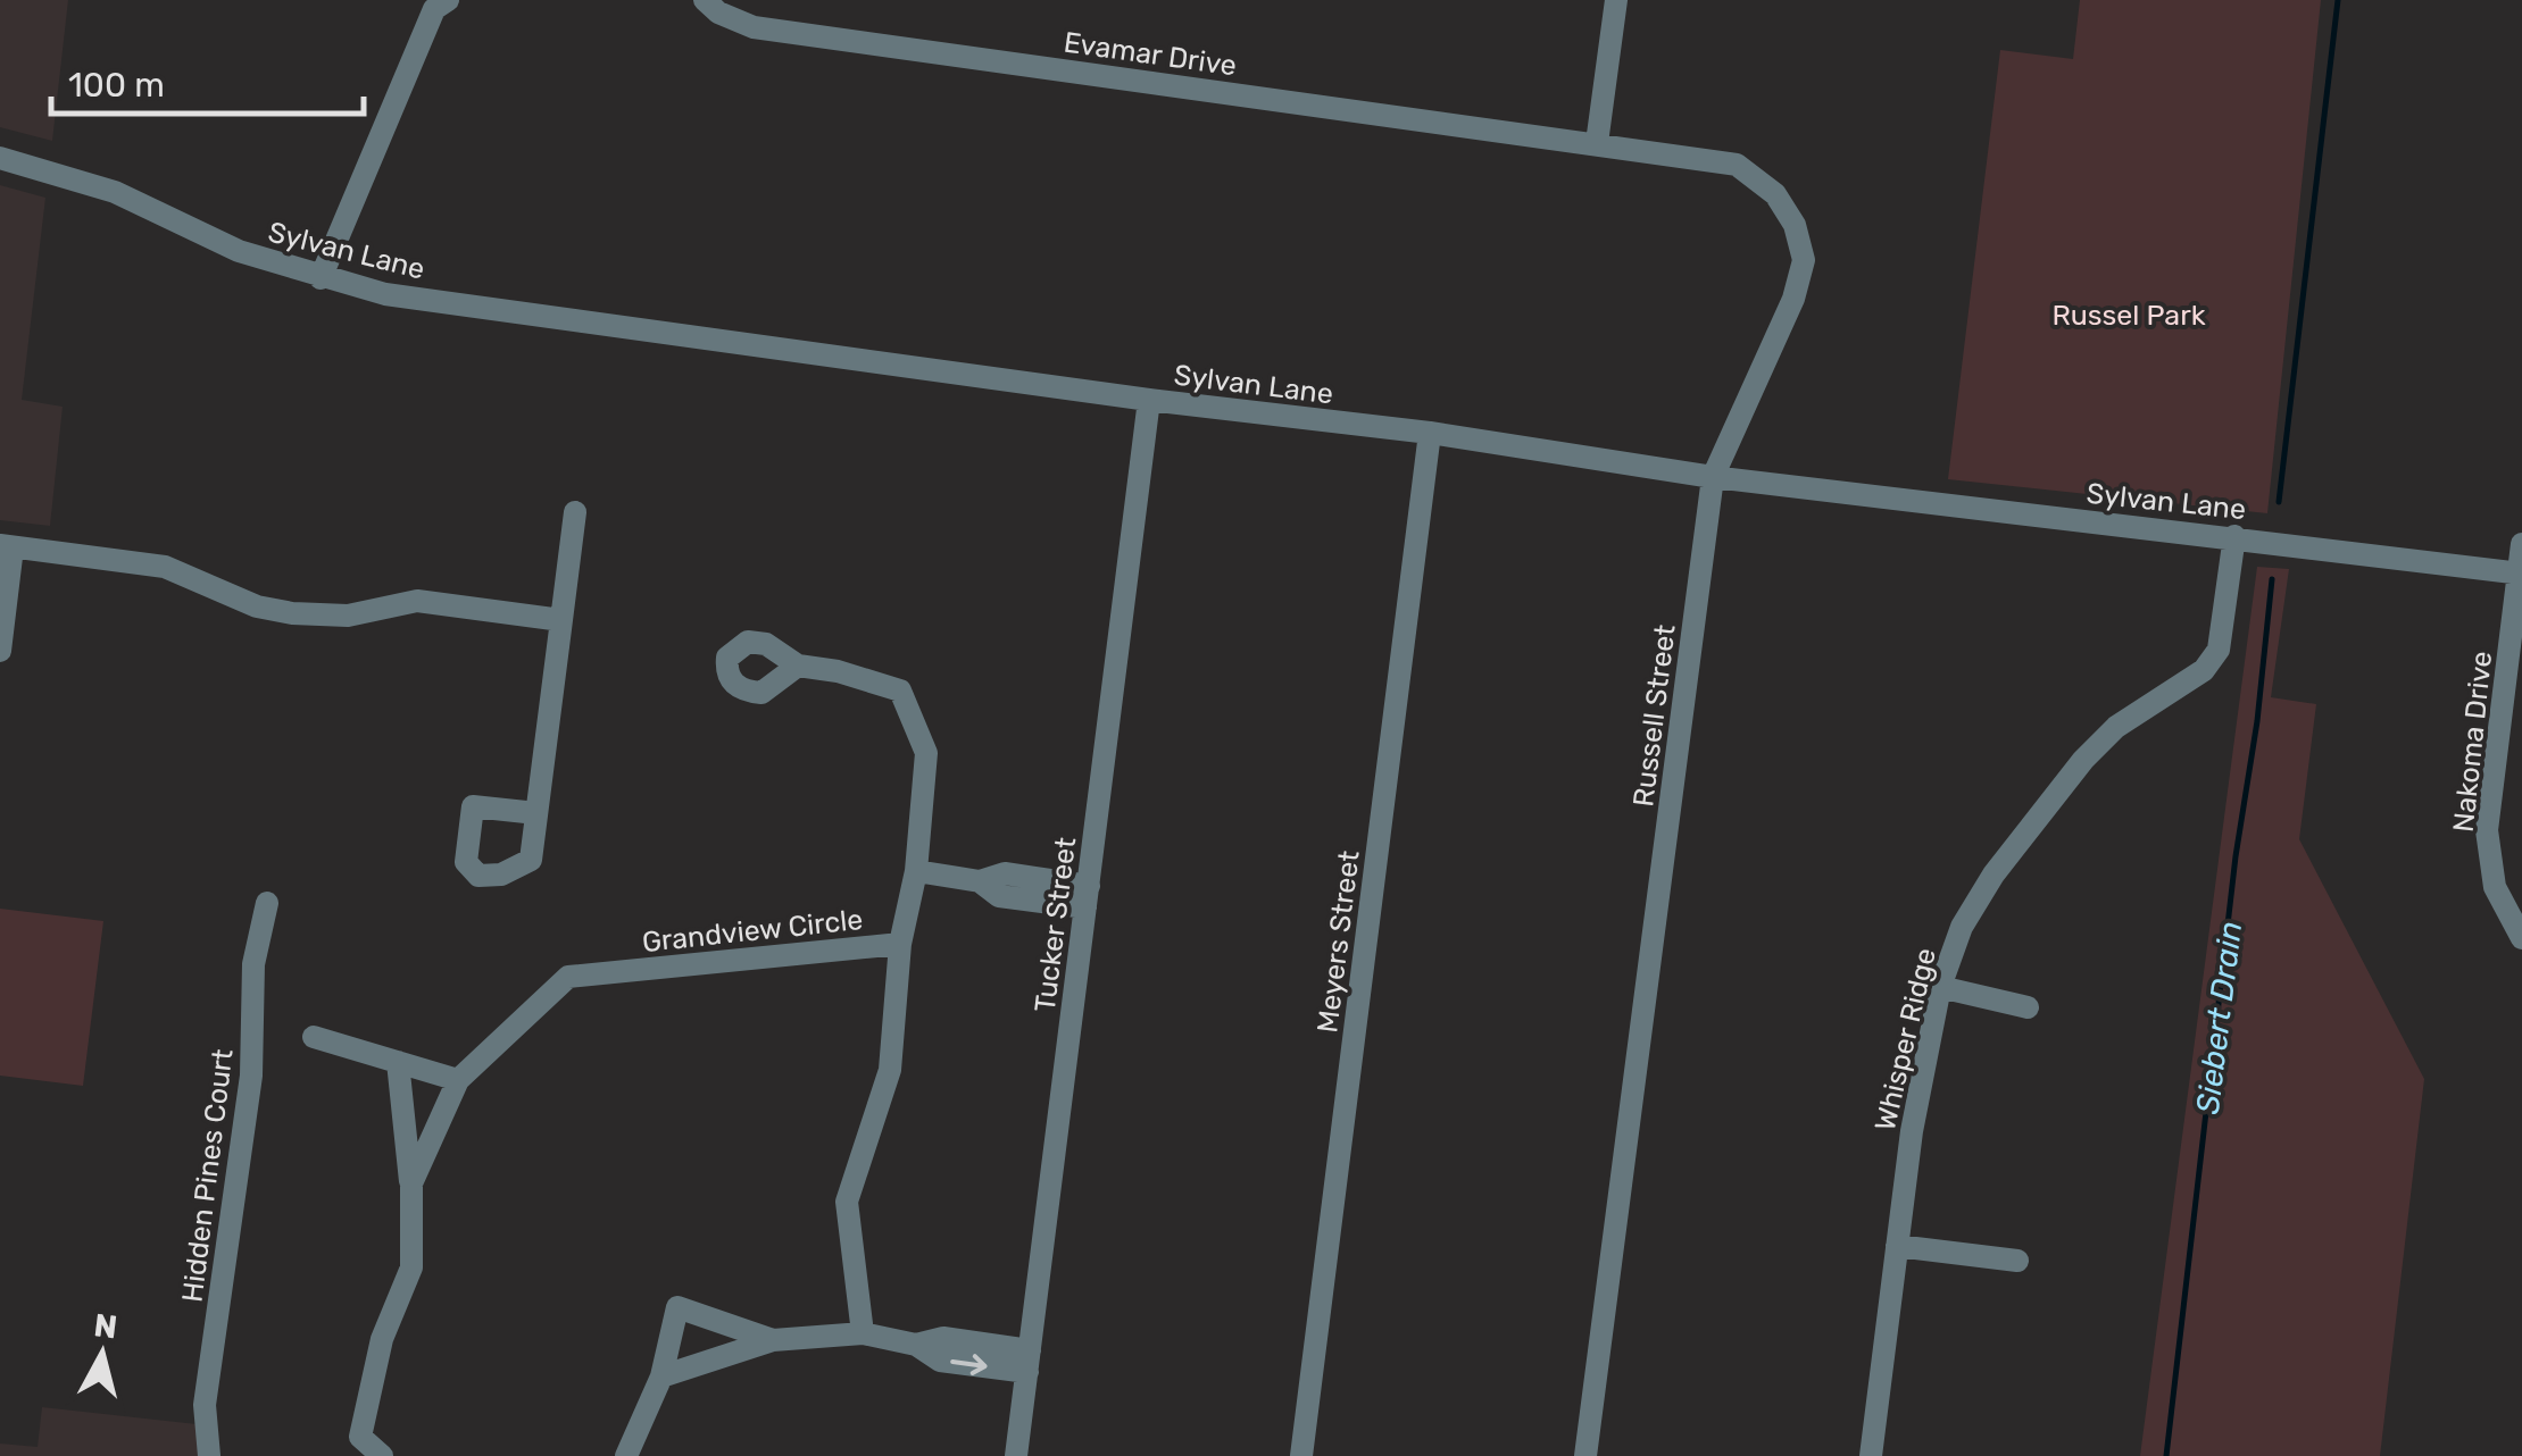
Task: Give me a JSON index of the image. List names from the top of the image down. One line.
{"streets":{"street":["Evamar Drive","Sylvan Lane","Russell Street","Nakoma Drive","Tucker Street","Grandview Circle","Meyers Street","Whisper Ridge","Hidden Pines Court"]},"crossings":[["Evamar Drive","Russell Street"],["Sylvan Lane","Russell Street"],["Sylvan Lane","Nakoma Drive"],["Sylvan Lane","Tucker Street"],["Sylvan Lane","Meyers Street"],["Sylvan Lane","Whisper Ridge"]],"water":["Siebert Drain"],"parks":["Russel Park"],"scale_bar":"100 m","north":"top"}
